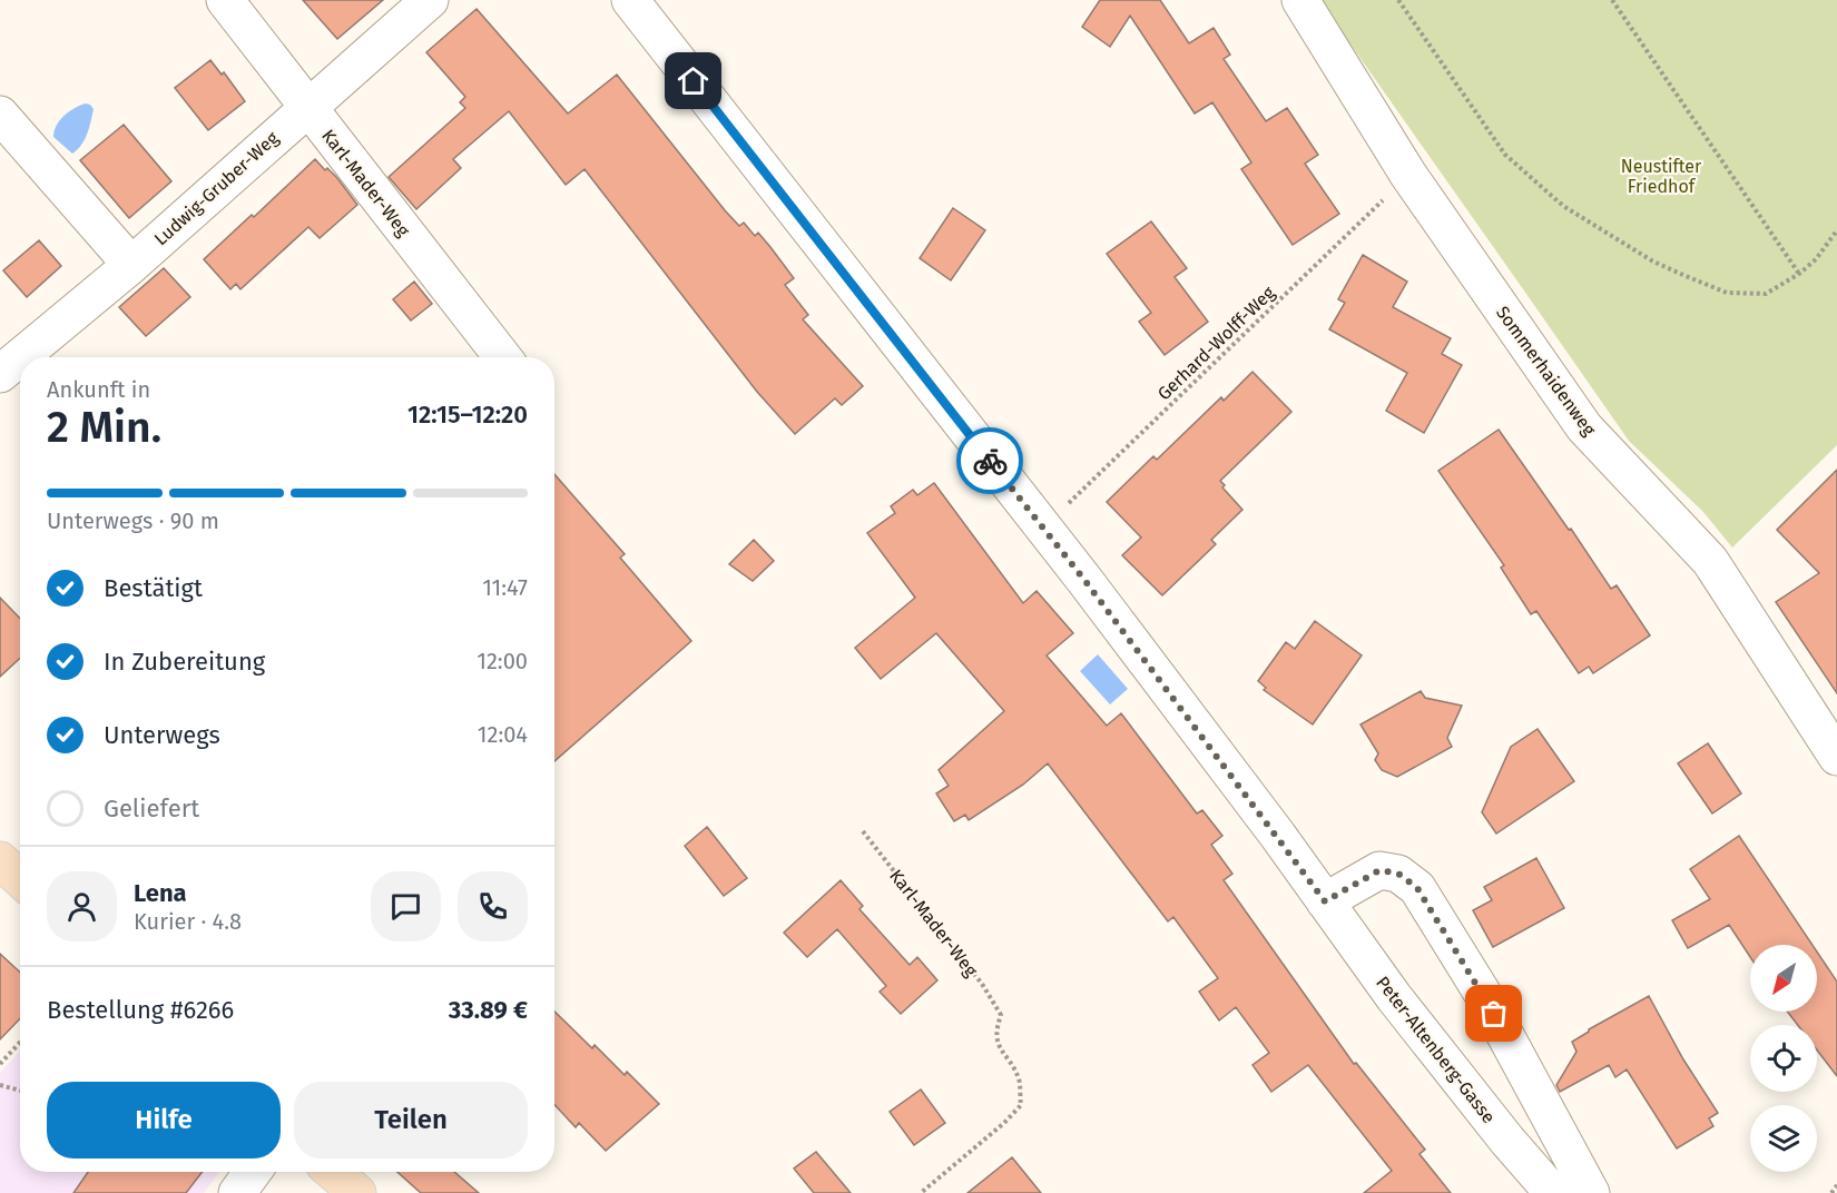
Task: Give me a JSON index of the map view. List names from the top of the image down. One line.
{"streets":{"street":["Karl-Mader-Weg","Ludwig-Gruber-Weg","Sommerhaidenweg","Peter-Altenberg-Gasse"],"path":["Gerhard-Wolff-Weg"]},"crossings":[["Karl-Mader-Weg","Ludwig-Gruber-Weg"],["Gerhard-Wolff-Weg","Sommerhaidenweg"],["Gerhard-Wolff-Weg","Peter-Altenberg-Gasse"]],"parks":["Neustifter Friedhof"],"north":"bottom left","page":{"heading":["2 Min.","Ankunft in","12:15–12:20"],"panel":["Lena","Kurier · 4.8","Bestellung #6266","33.89 €"],"bar":"Unterwegs · 90 m","list":[["Bestätigt","11:47"],["In Zubereitung","12:00"],["Unterwegs","12:04"],"Geliefert"],"buttons":["Hilfe","Teilen"]}}
